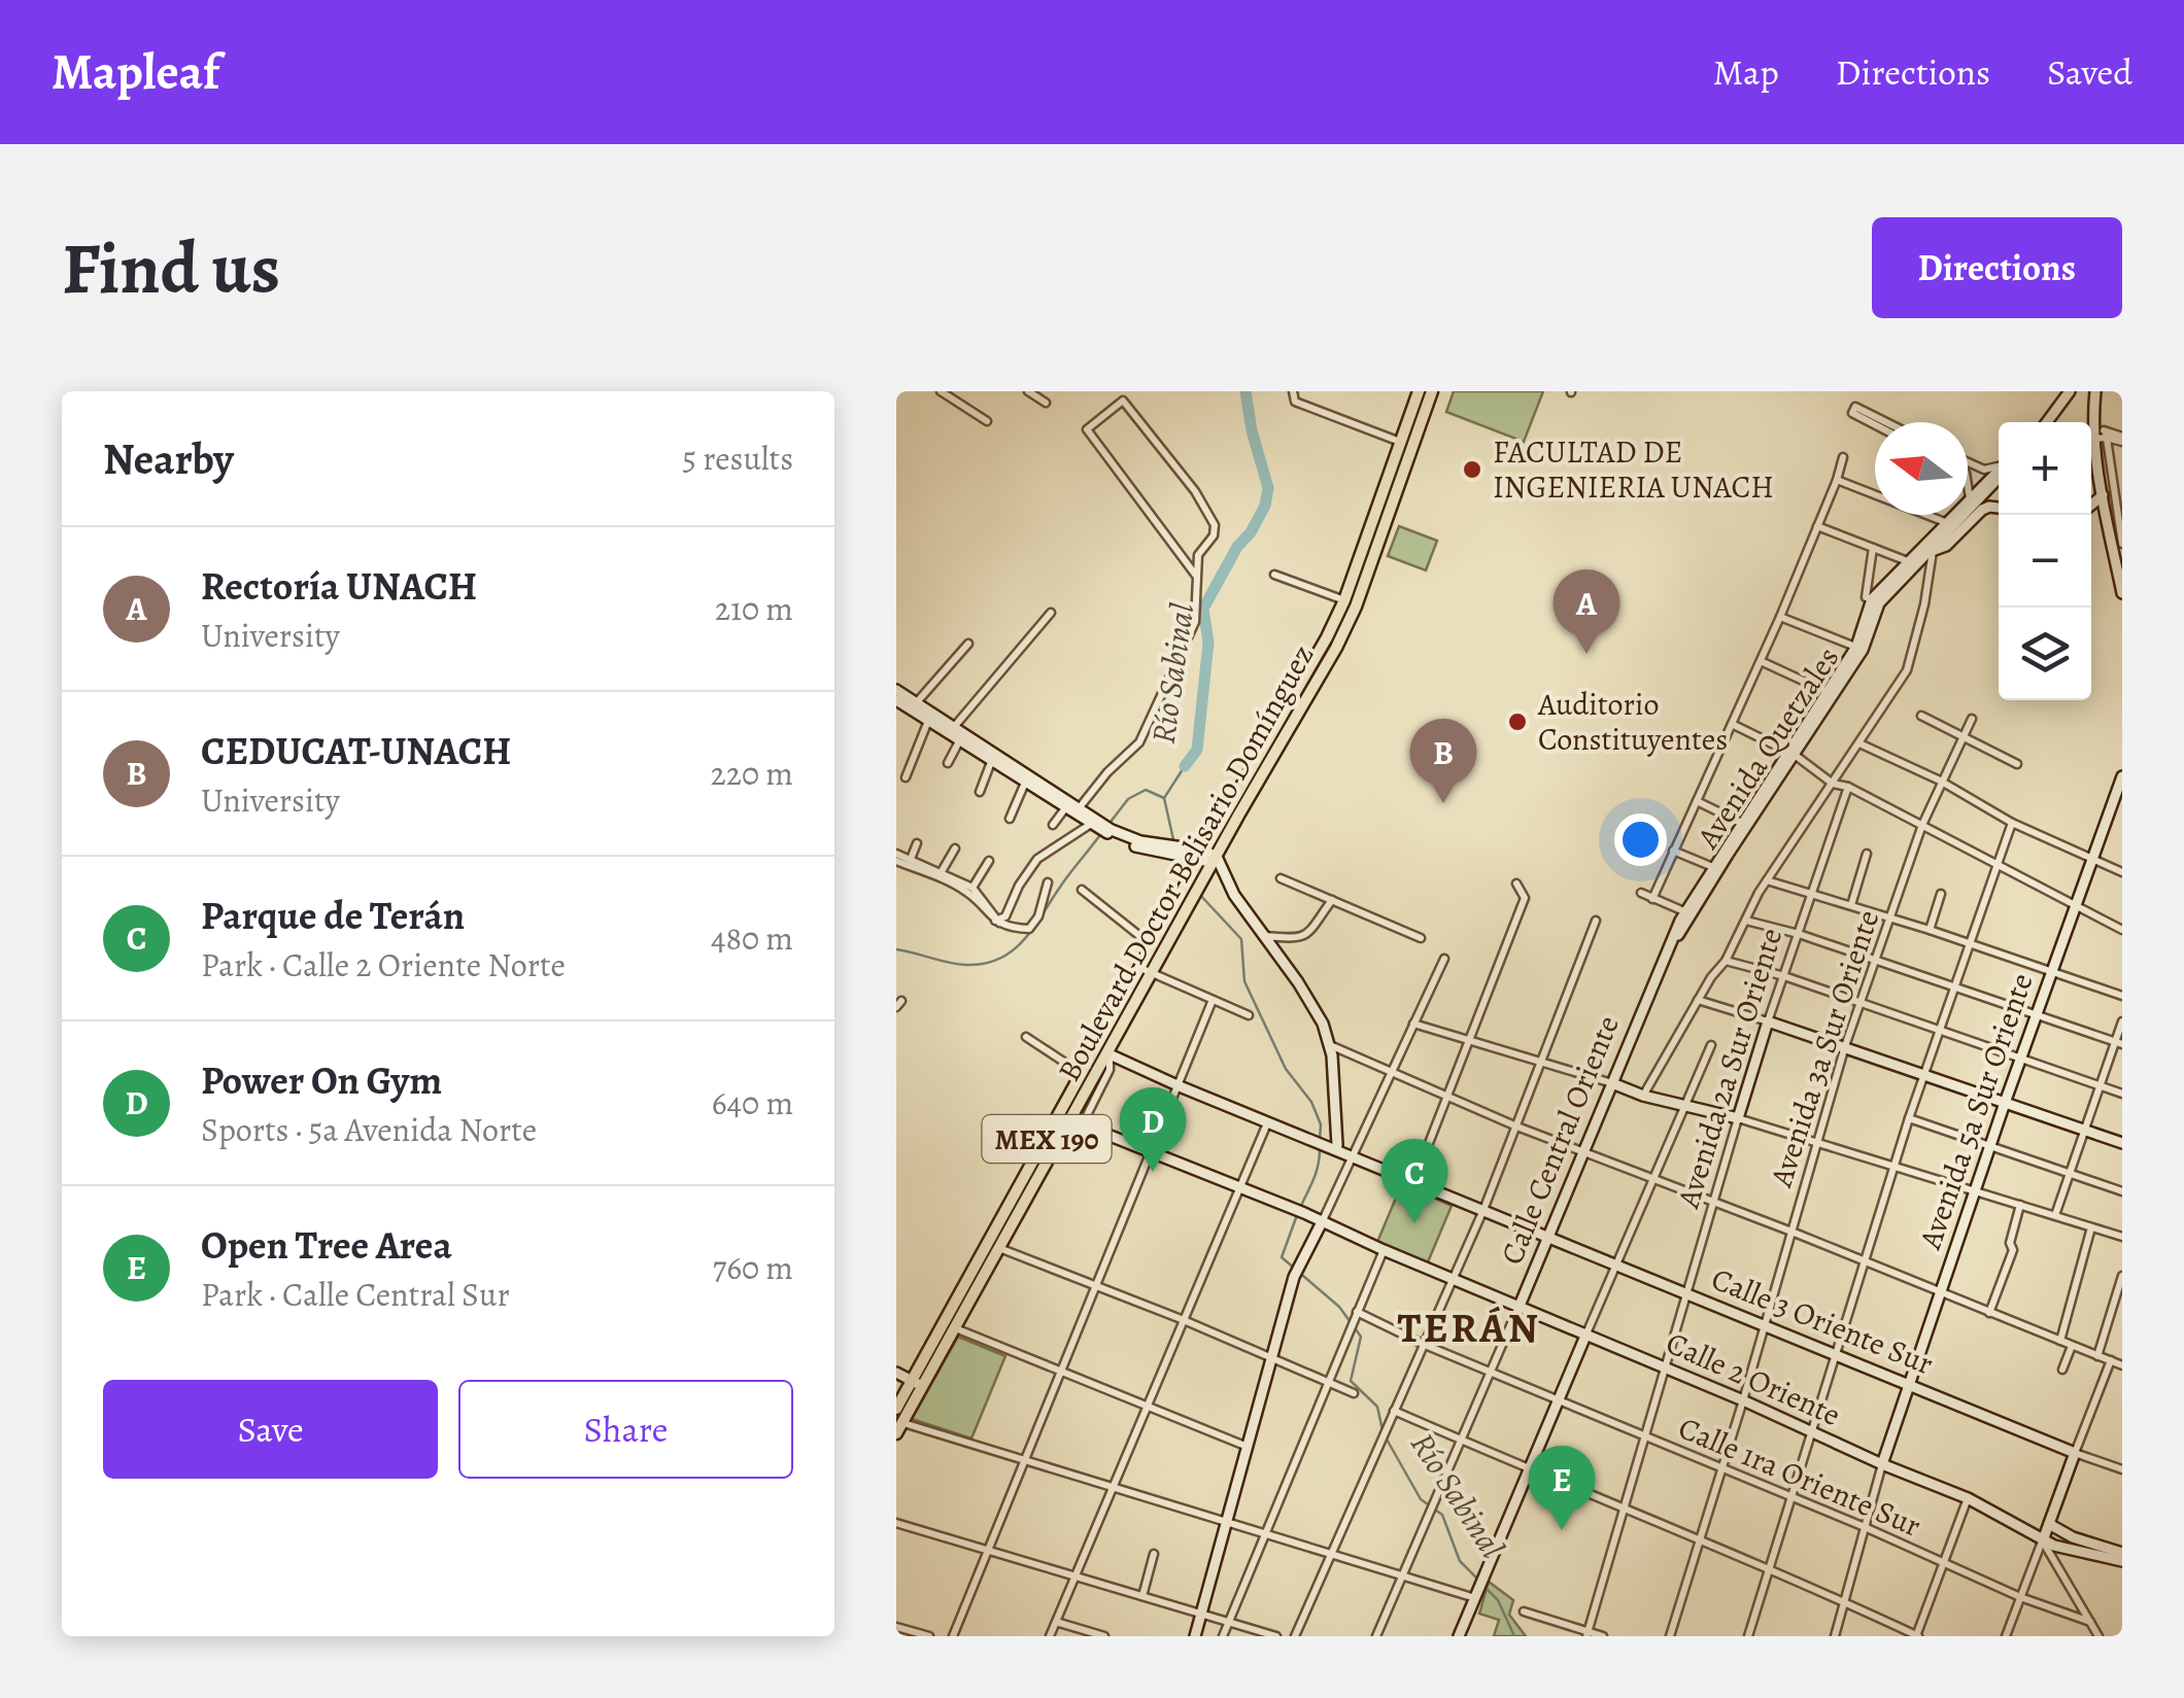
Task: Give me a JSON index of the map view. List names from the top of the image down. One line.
{"streets":{"main road":["Avenida Quetzales","Boulevard Doctor Belisario Domínguez","Avenida 2a Sur Oriente","Avenida 5a Sur Oriente","MEX 190","Calle Central Oriente","Calle 3 Oriente Sur","Calle 2 Oriente"],"street":["Avenida 3a Sur Oriente","Calle 1ra Oriente Sur"]},"crossings":[["Avenida Quetzales","Calle Central Oriente"],["Boulevard Doctor Belisario Domínguez","MEX 190"],["Boulevard Doctor Belisario Domínguez","Calle 3 Oriente Sur"],["Boulevard Doctor Belisario Domínguez","Calle 2 Oriente"],["Avenida 3a Sur Oriente","Calle 3 Oriente Sur"],["Avenida 3a Sur Oriente","Calle 2 Oriente"],["Avenida 3a Sur Oriente","Calle 1ra Oriente Sur"],["Avenida 2a Sur Oriente","Calle 3 Oriente Sur"],["Avenida 2a Sur Oriente","Calle 2 Oriente"],["Avenida 2a Sur Oriente","Calle 1ra Oriente Sur"],["Avenida 5a Sur Oriente","Calle 3 Oriente Sur"],["Avenida 5a Sur Oriente","Calle 2 Oriente"],["Calle Central Oriente","Calle 3 Oriente Sur"],["Calle Central Oriente","Calle 2 Oriente"],["Calle Central Oriente","Calle 1ra Oriente Sur"]],"districts":["TERÁN"],"water":["Río Sabinal"],"places":["FACULTAD DE INGENIERIA UNACH","Auditorio Constituyentes"],"north":"left","page":{"header":"Mapleaf","nav":["Map","Directions","Saved"],"buttons":["Directions",["Save","Share"]],"title":"Find us","heading":["Nearby","5 results"],"map_buttons":["+","−"],"list":[{"mark":"A","name":"Rectoría UNACH","note":"University","value":"210 m"},{"mark":"B","name":"CEDUCAT-UNACH","note":"University","value":"220 m"},{"mark":"C","name":"Parque de Terán","note":"Park · Calle 2 Oriente Norte","value":"480 m"},{"mark":"D","name":"Power On Gym","note":"Sports · 5a Avenida Norte","value":"640 m"},{"mark":"E","name":"Open Tree Area","note":"Park · Calle Central Sur","value":"760 m"}],"pins":["A","B","D","C","E"]}}
